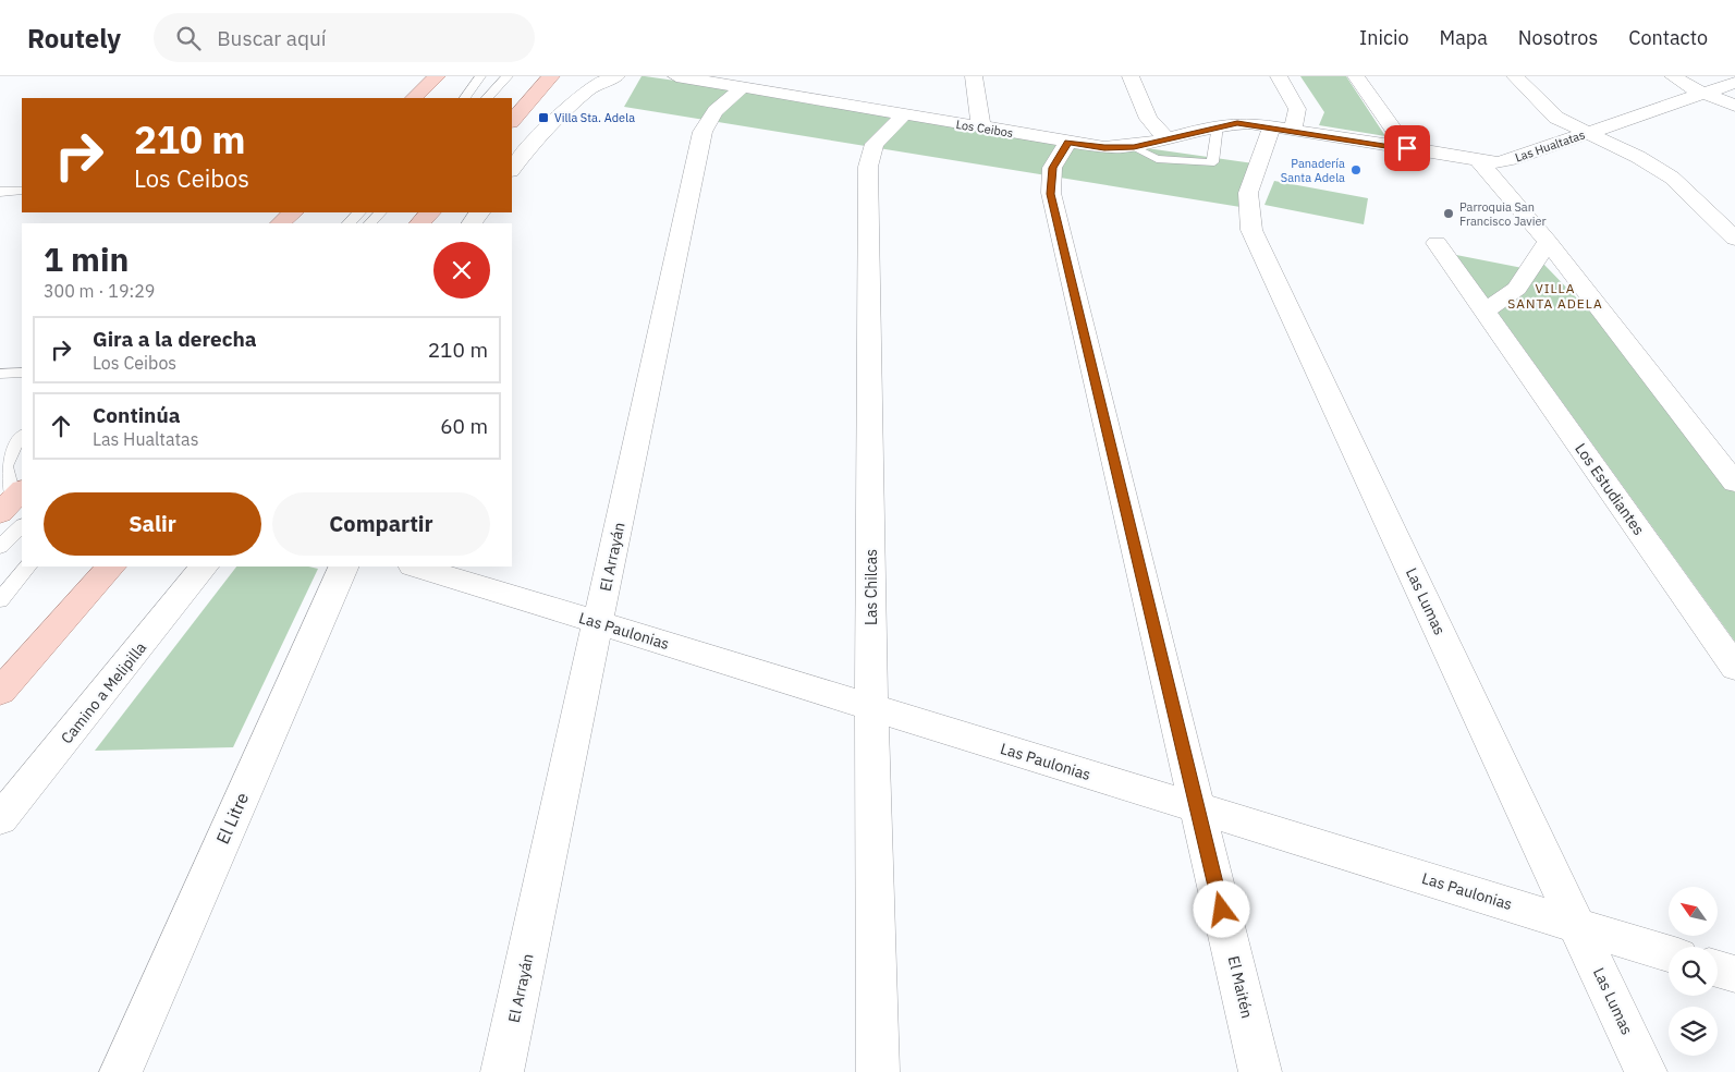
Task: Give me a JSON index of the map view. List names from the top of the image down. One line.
{"streets":{"street":["Los Ceibos","Las Hualtatas","Los Estudiantes","El Arrayán","Las Chilcas","Las Lumas","Las Paulonias","Camino a Melipilla","El Litre","El Maitén"]},"crossings":[["Los Ceibos","Las Hualtatas"],["Los Ceibos","El Arrayán"],["Los Ceibos","Las Chilcas"],["Los Ceibos","Las Lumas"],["Los Ceibos","El Maitén"],["Las Hualtatas","Las Lumas"],["El Arrayán","Las Paulonias"],["Las Chilcas","Las Paulonias"],["Las Lumas","Las Paulonias"],["Las Paulonias","El Maitén"]],"districts":["VILLA SANTA ADELA"],"places":{"transit":["Villa Sta. Adela"],"other":["Panadería Santa Adela","Parroquia San Francisco Javier"]},"north":"top left","page":{"header":"Routely","search":"Buscar aquí","nav":["Inicio","Mapa","Nosotros","Contacto"],"turn":["210 m","Los Ceibos"],"heading":["1 min","300 m · 19:29"],"list":[{"name":"Gira a la derecha","note":"Los Ceibos","value":"210 m"},{"name":"Continúa","note":"Las Hualtatas","value":"60 m"}],"buttons":["Salir","Compartir"]}}
